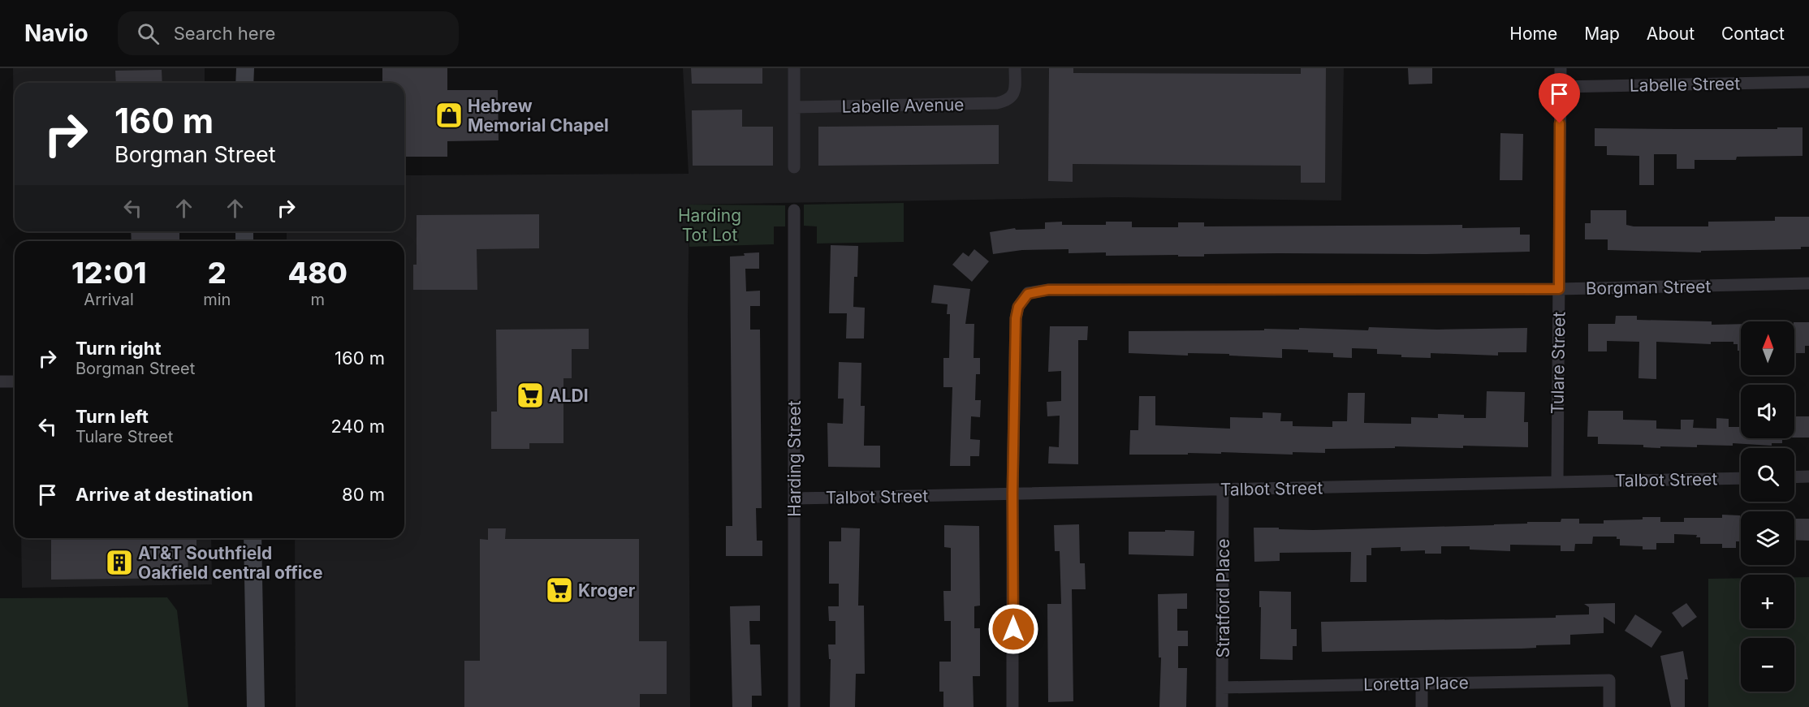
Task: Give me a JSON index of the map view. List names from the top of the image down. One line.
{"streets":{"street":["Labelle Street","Labelle Avenue","Borgman Street","Tulare Street","Harding Street","Talbot Street","Stratford Place","Loretta Place"]},"crossings":[["Labelle Street","Tulare Street"],["Borgman Street","Tulare Street"],["Borgman Street","Talbot Street"],["Tulare Street","Talbot Street"],["Harding Street","Talbot Street"],["Talbot Street","Stratford Place"],["Stratford Place","Loretta Place"]],"parks":["Harding Tot Lot"],"places":{"shop":["Hebrew Memorial Chapel"],"supermarket":["ALDI","Kroger"],"building":["AT&T Southfield Oakfield central office"]},"north":"top","page":{"header":"Navio","search":"Search here","nav":["Home","Map","About","Contact"],"turn":["160 m","Borgman Street"],"eta":["12:01","Arrival","2","min","480","m"],"map_buttons":["+","−"],"list":[{"name":"Turn right","note":"Borgman Street","value":"160 m"},{"name":"Turn left","note":"Tulare Street","value":"240 m"},{"name":"Arrive at destination","value":"80 m"}]}}
